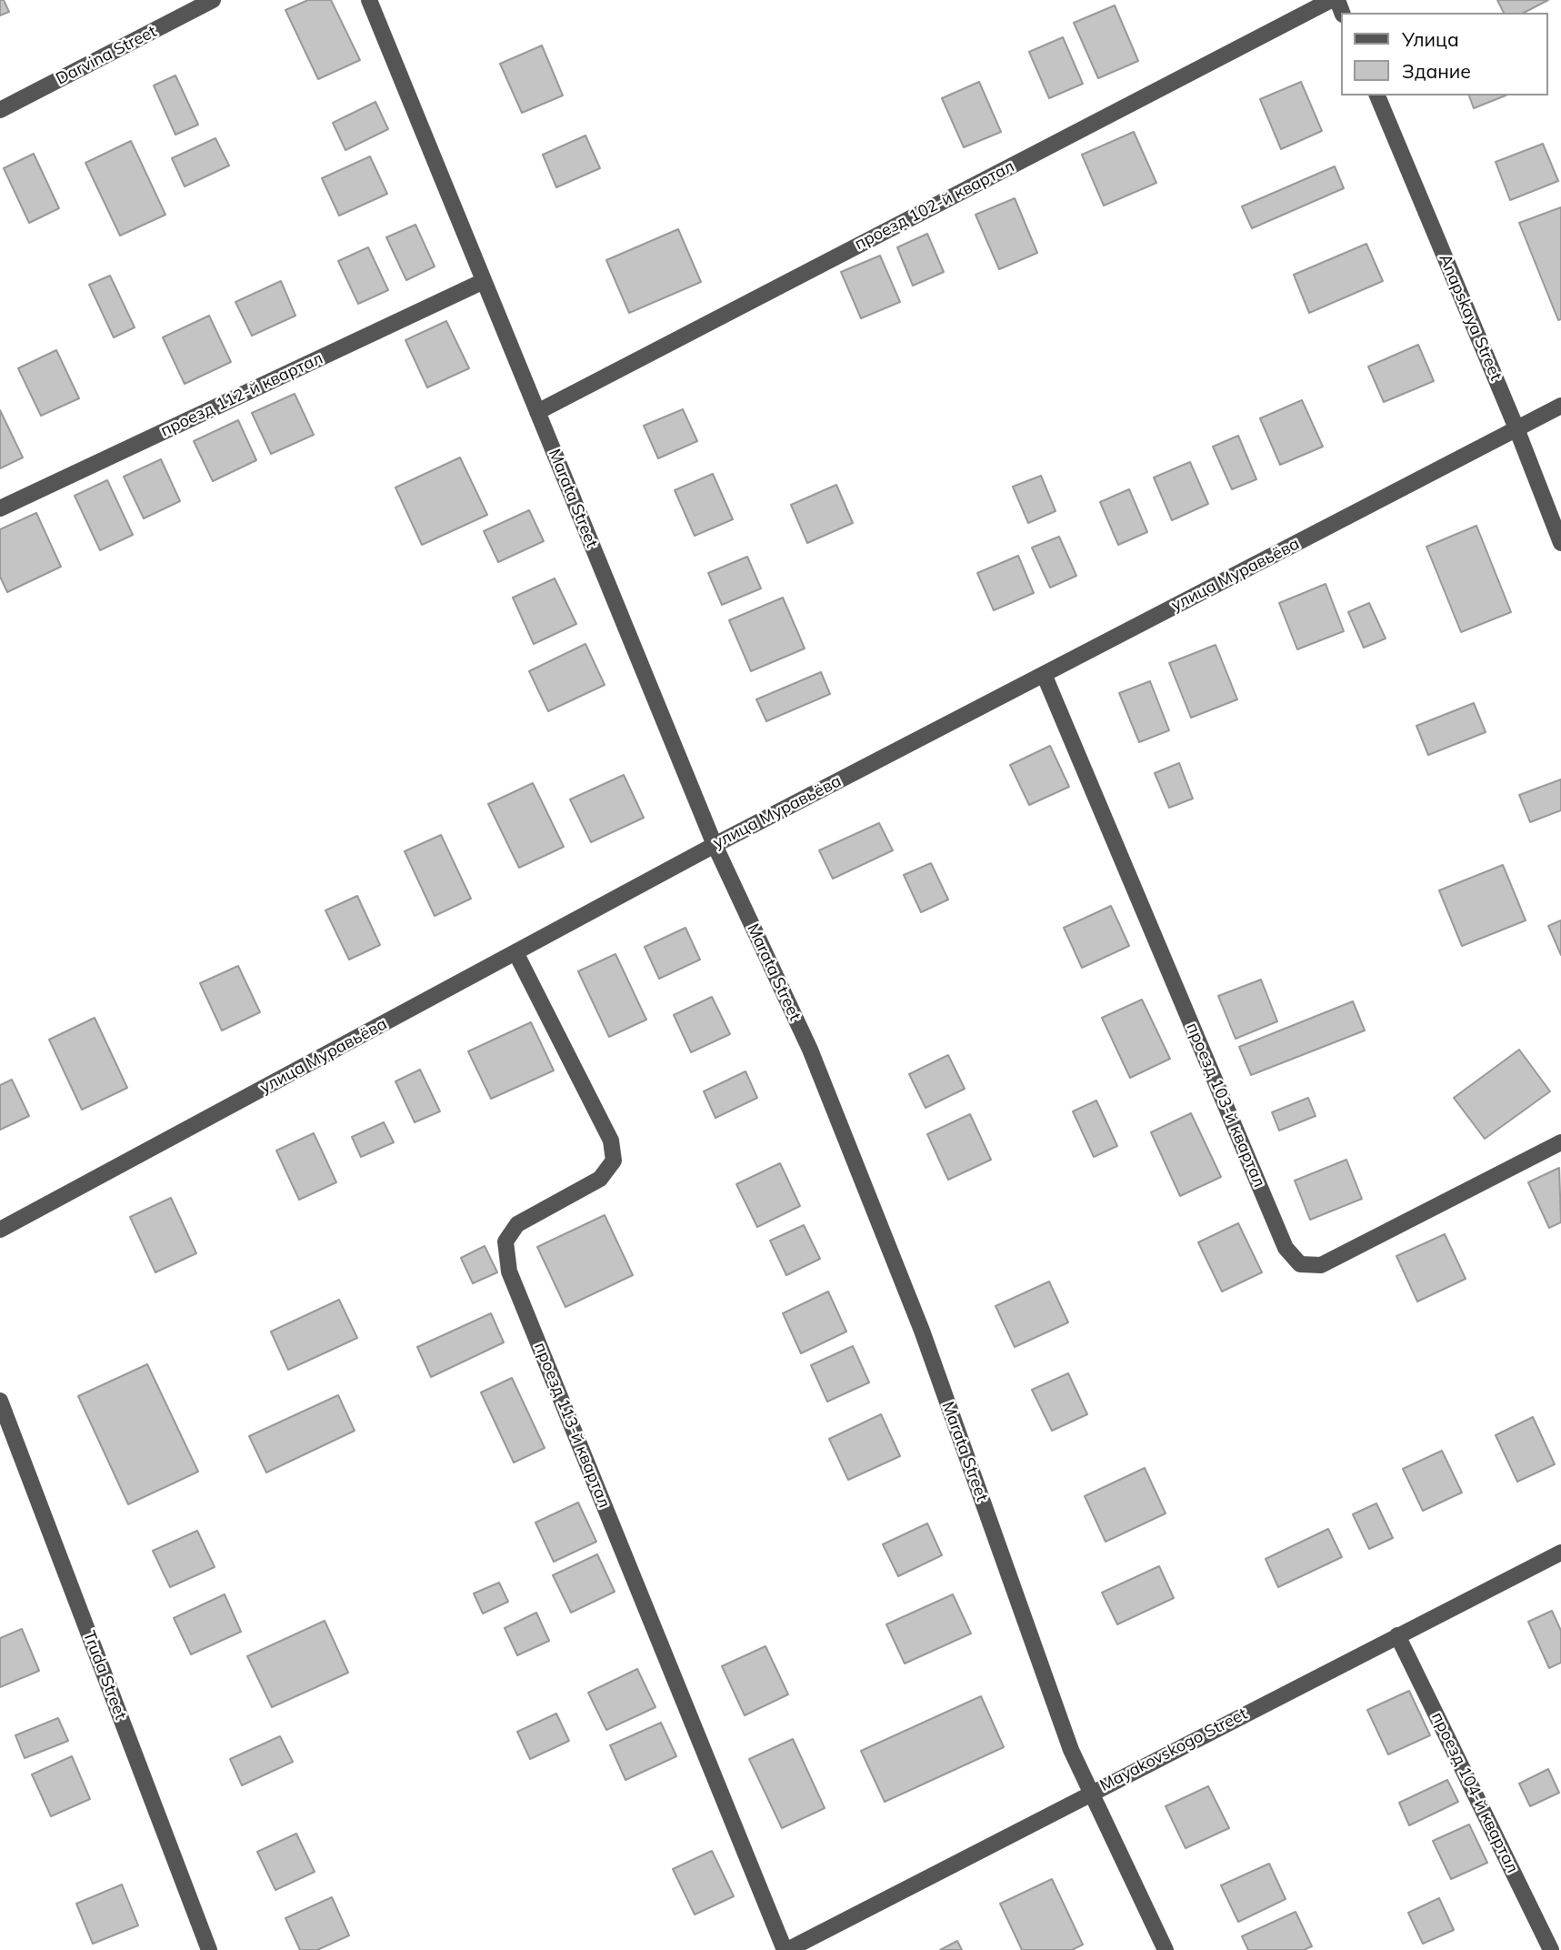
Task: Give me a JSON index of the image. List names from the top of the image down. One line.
{"streets":{"street":["Darvina Street","проезд 102-й квартал","Anapskaya Street","проезд 112-й квартал","Marata Street","улица Муравьёва","проезд 103-й квартал","проезд 113-й квартал","Truda Street","Mayakovskogo Street","проезд 104-й квартал"]},"crossings":[["проезд 102-й квартал","Marata Street"],["Anapskaya Street","улица Муравьёва"],["проезд 112-й квартал","Marata Street"],["Marata Street","улица Муравьёва"],["Marata Street","Mayakovskogo Street"],["улица Муравьёва","проезд 103-й квартал"],["улица Муравьёва","проезд 113-й квартал"],["проезд 113-й квартал","Mayakovskogo Street"],["Mayakovskogo Street","проезд 104-й квартал"]],"legend":["Улица","Здание"]}
